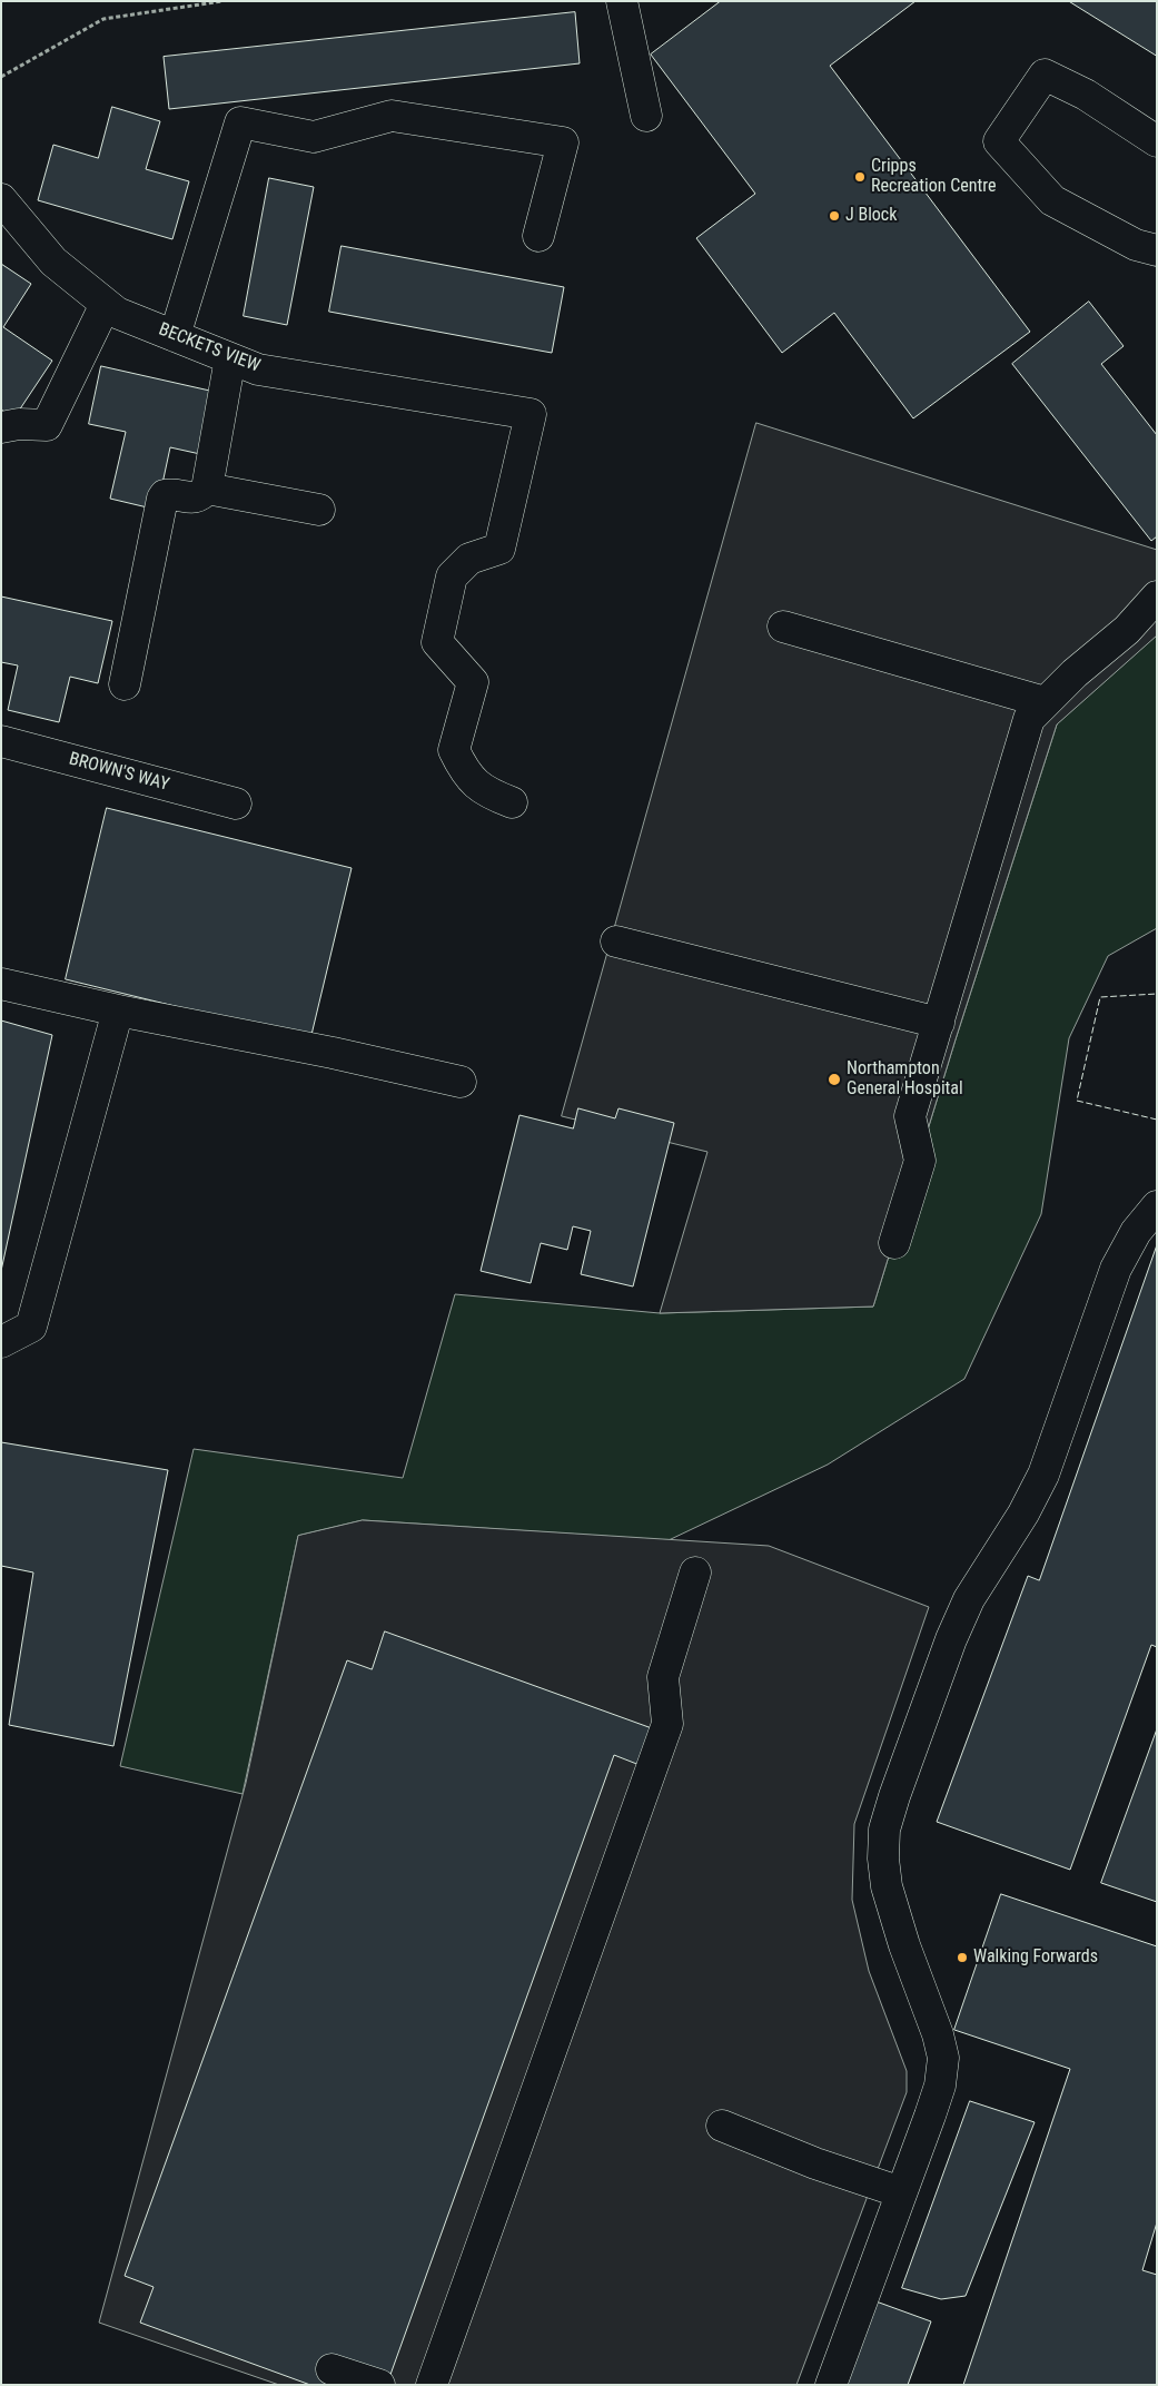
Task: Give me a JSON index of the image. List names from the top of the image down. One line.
{"streets":{"street":["BECKETS VIEW","BROWN'S WAY"]},"places":["Cripps Recreation Centre","J Block","Northampton General Hospital","Walking Forwards"]}
